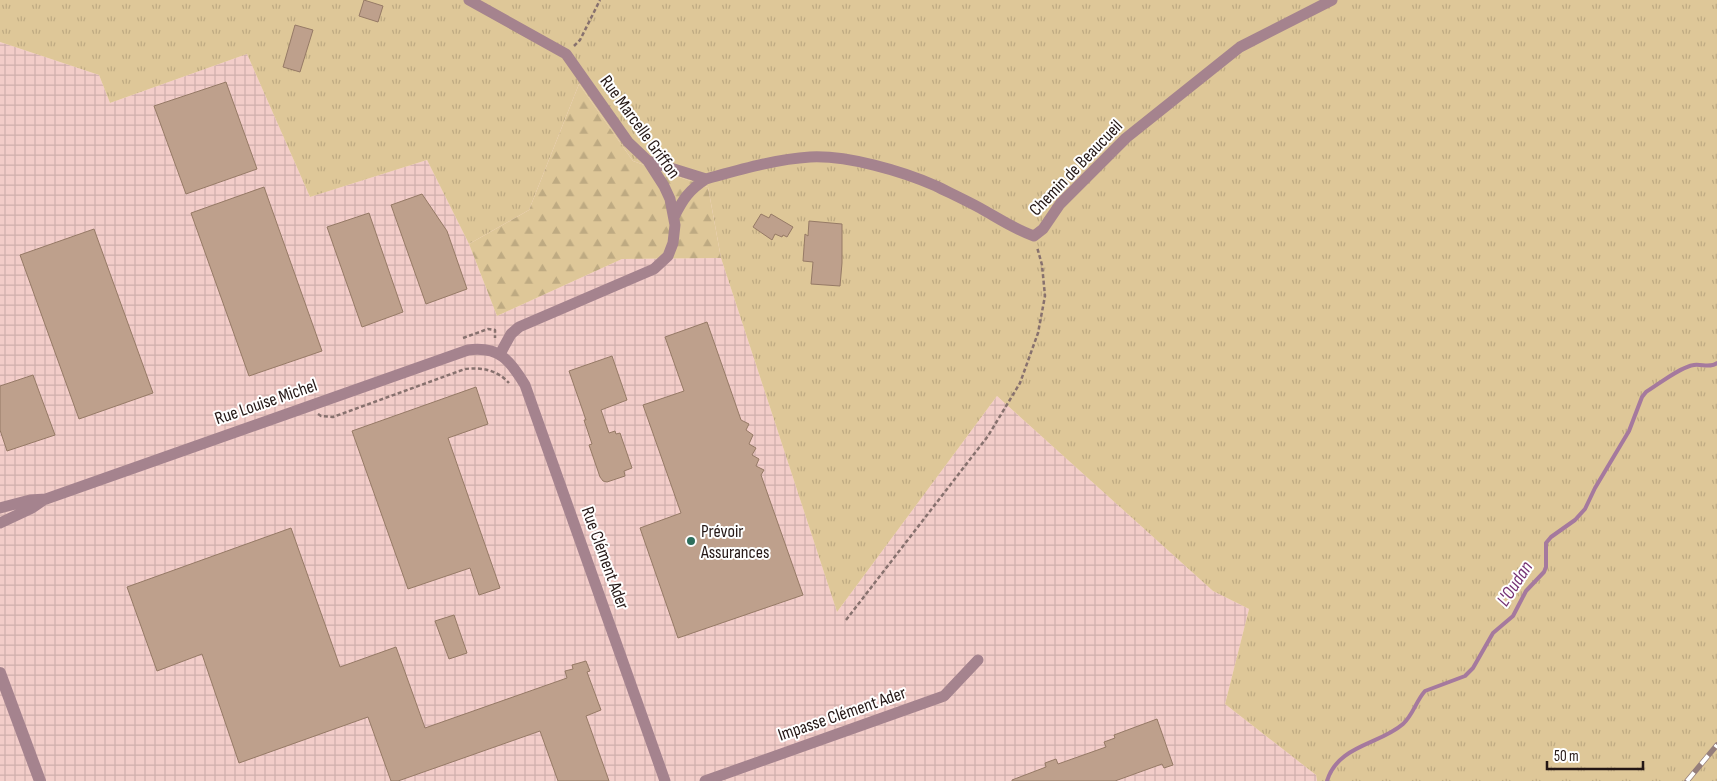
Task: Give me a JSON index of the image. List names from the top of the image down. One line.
{"streets":{"street":["Rue Marcelle Griffon","Chemin de Beaucueil","Rue Louise Michel","Rue Clément Ader","Impasse Clément Ader"]},"crossings":[["Rue Marcelle Griffon","Chemin de Beaucueil"],["Rue Marcelle Griffon","Rue Louise Michel"],["Rue Marcelle Griffon","Rue Clément Ader"],["Rue Louise Michel","Rue Clément Ader"]],"water":["L'Oudan"],"places":["Prévoir Assurances"],"scale_bar":"50 m"}
